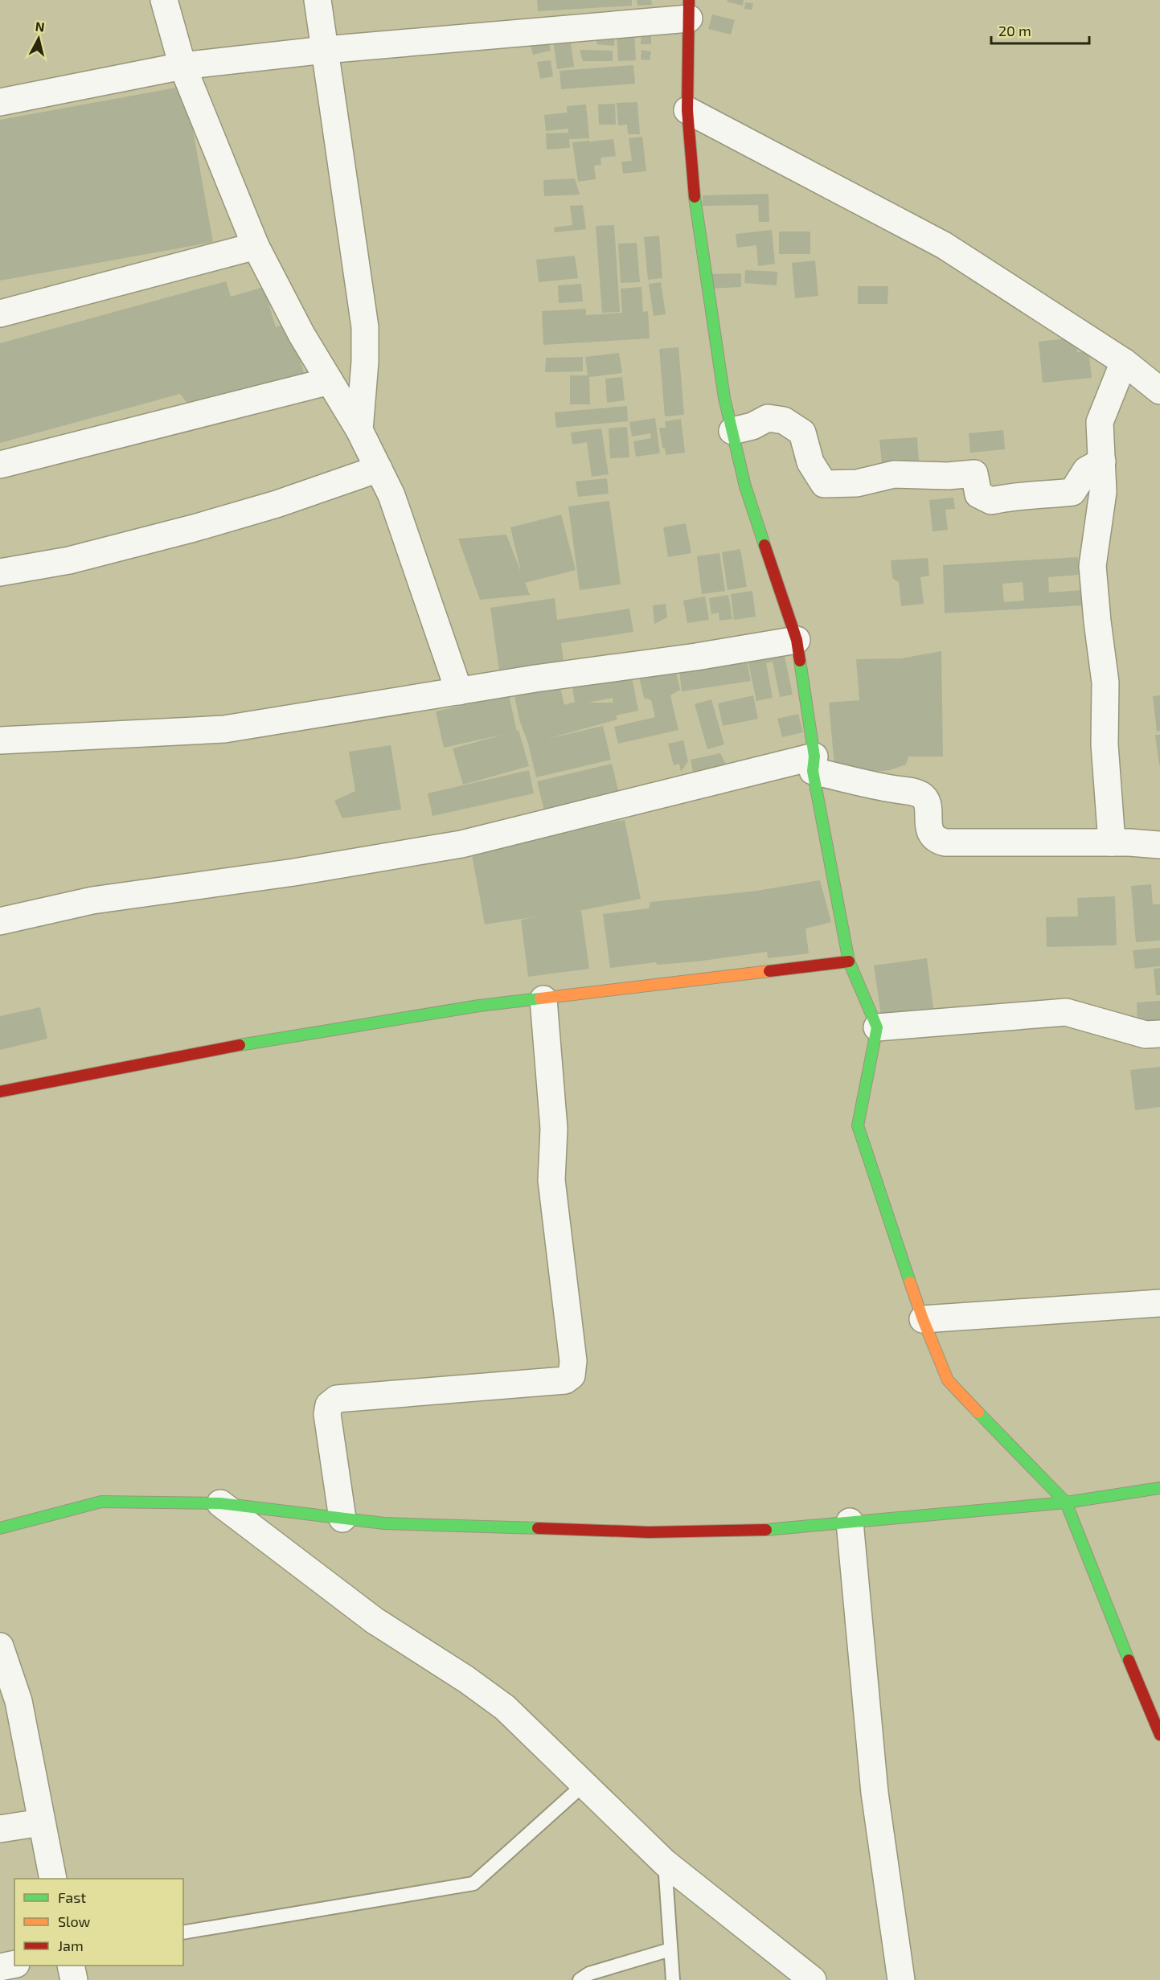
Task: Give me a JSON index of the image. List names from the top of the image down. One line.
{"legend":["Fast","Slow","Jam"],"scale_bar":"20 m","north":"top"}
